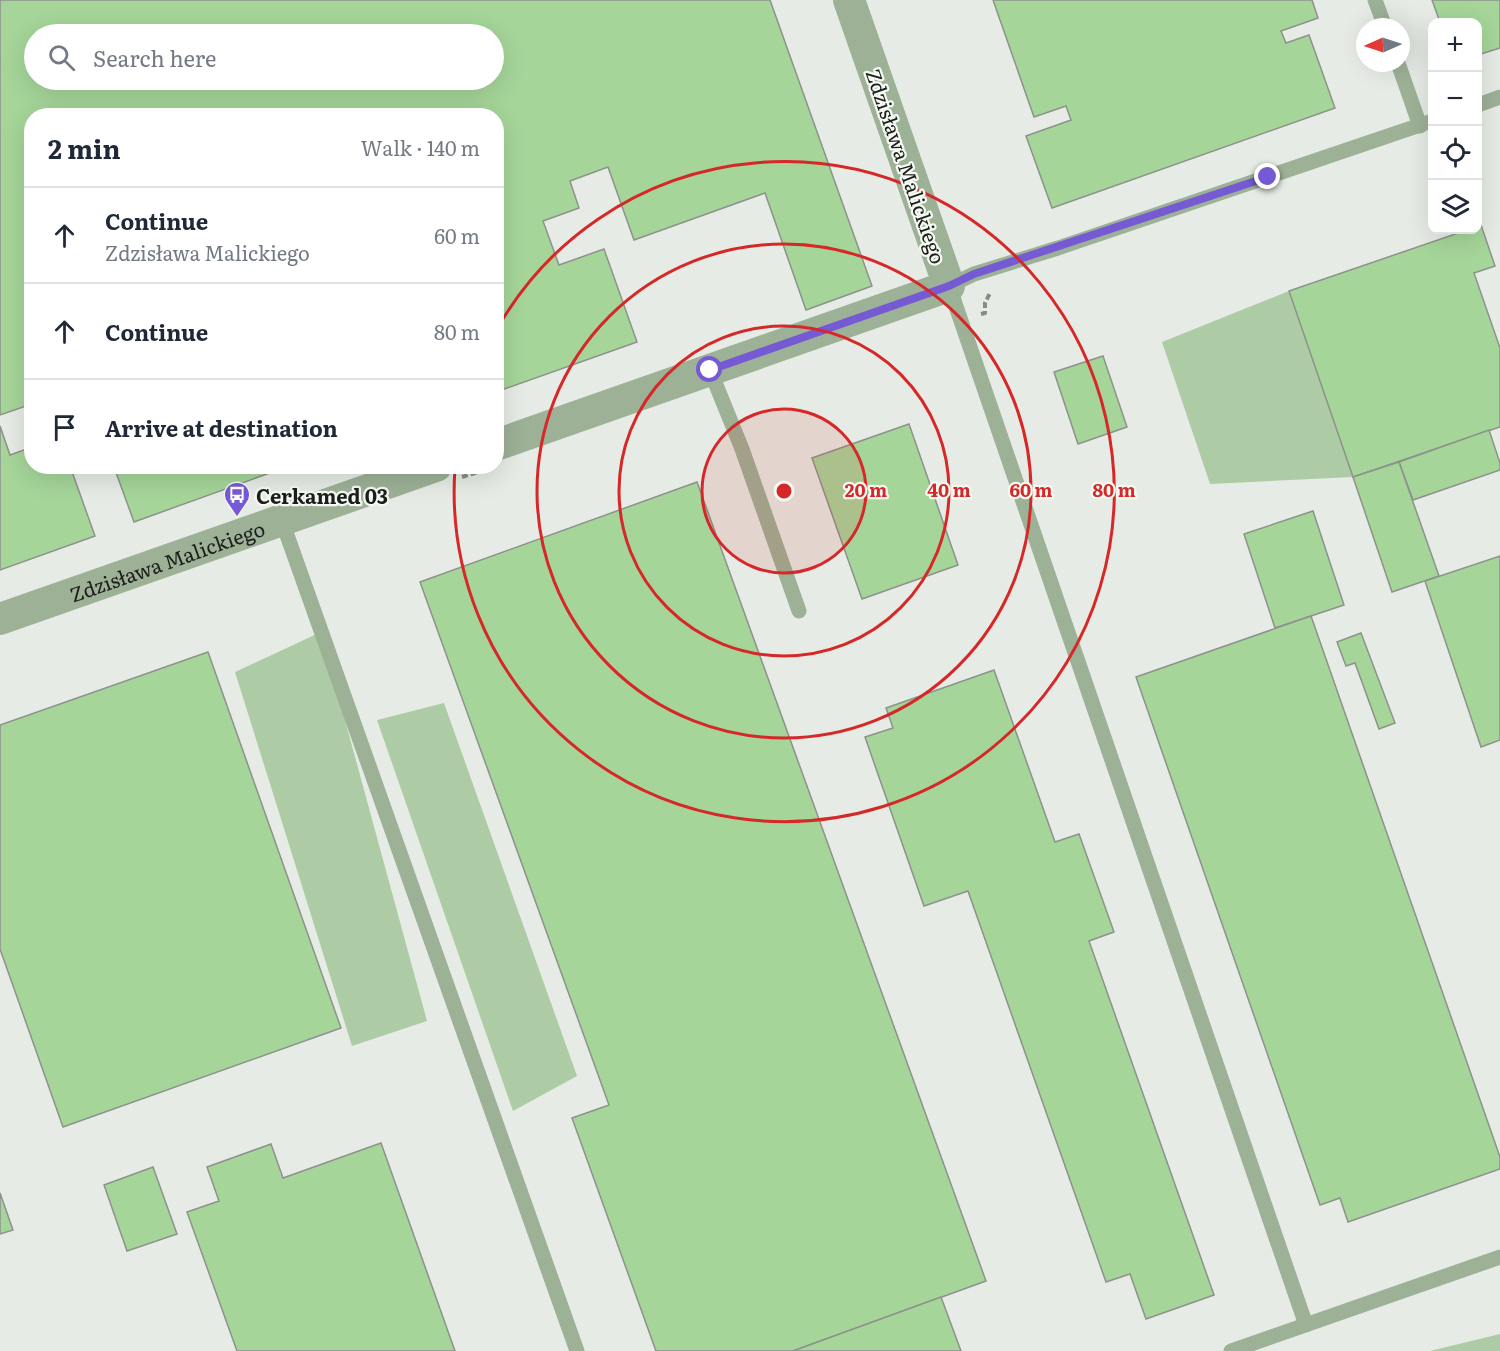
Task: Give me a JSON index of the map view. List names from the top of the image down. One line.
{"streets":{"street":["Zdzisława Malickiego"]},"places":{"bus stop":["Cerkamed 03"]},"north":"left","page":{"map_buttons":["+","−"],"search":"Search here","heading":["2 min","Walk · 140 m"],"list":[["Continue","Zdzisława Malickiego","60 m"],["Continue","80 m"],"Arrive at destination"]},"rings":["20 m","40 m","60 m","80 m"]}
